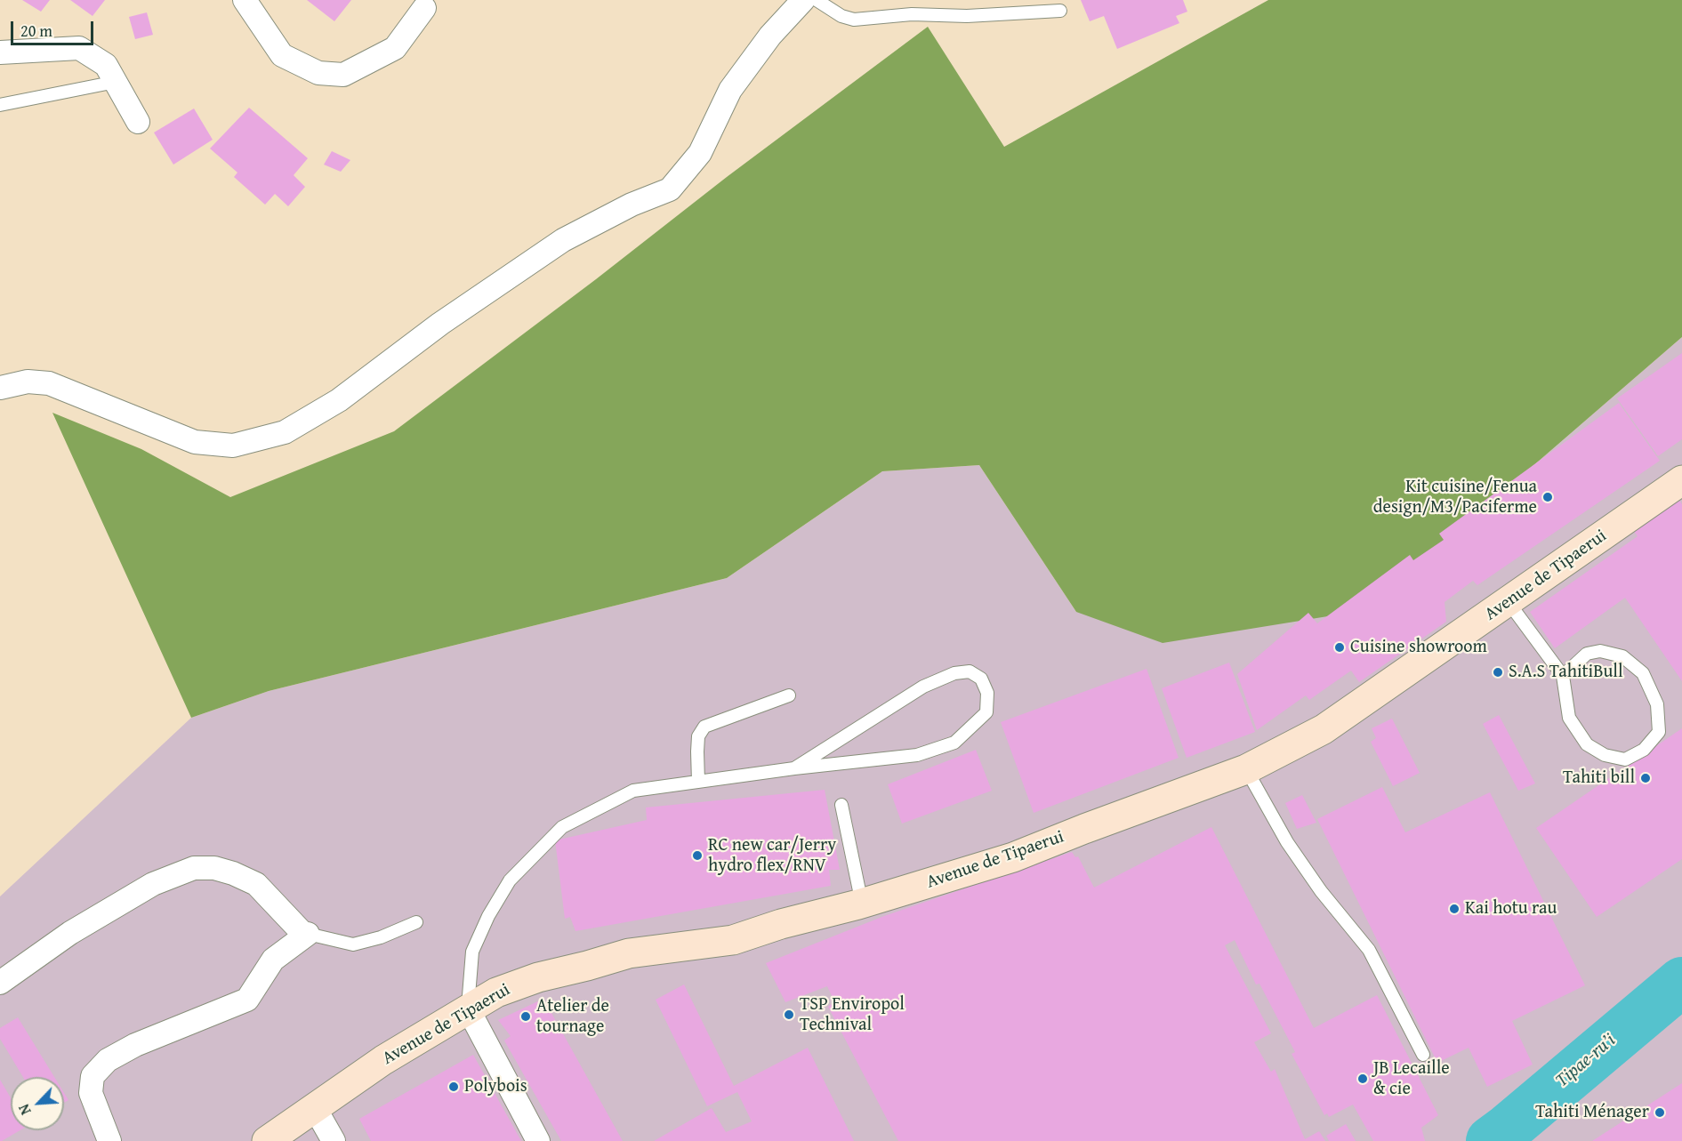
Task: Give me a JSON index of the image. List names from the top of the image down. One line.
{"streets":{"main road":["Avenue de Tipaerui"]},"water":["Tipae-ru’i"],"places":["Kit cuisine/Fenua design/M3/Paciferme","Cuisine showroom","S.A.S TahitiBull","Tahiti bill","RC new car/Jerry hydro flex/RNV","Kai hotu rau","TSP Enviropol Technival","Atelier de tournage","JB Lecaille & cie","Polybois","Tahiti Ménager"],"scale_bar":"20 m","north":"bottom left"}
